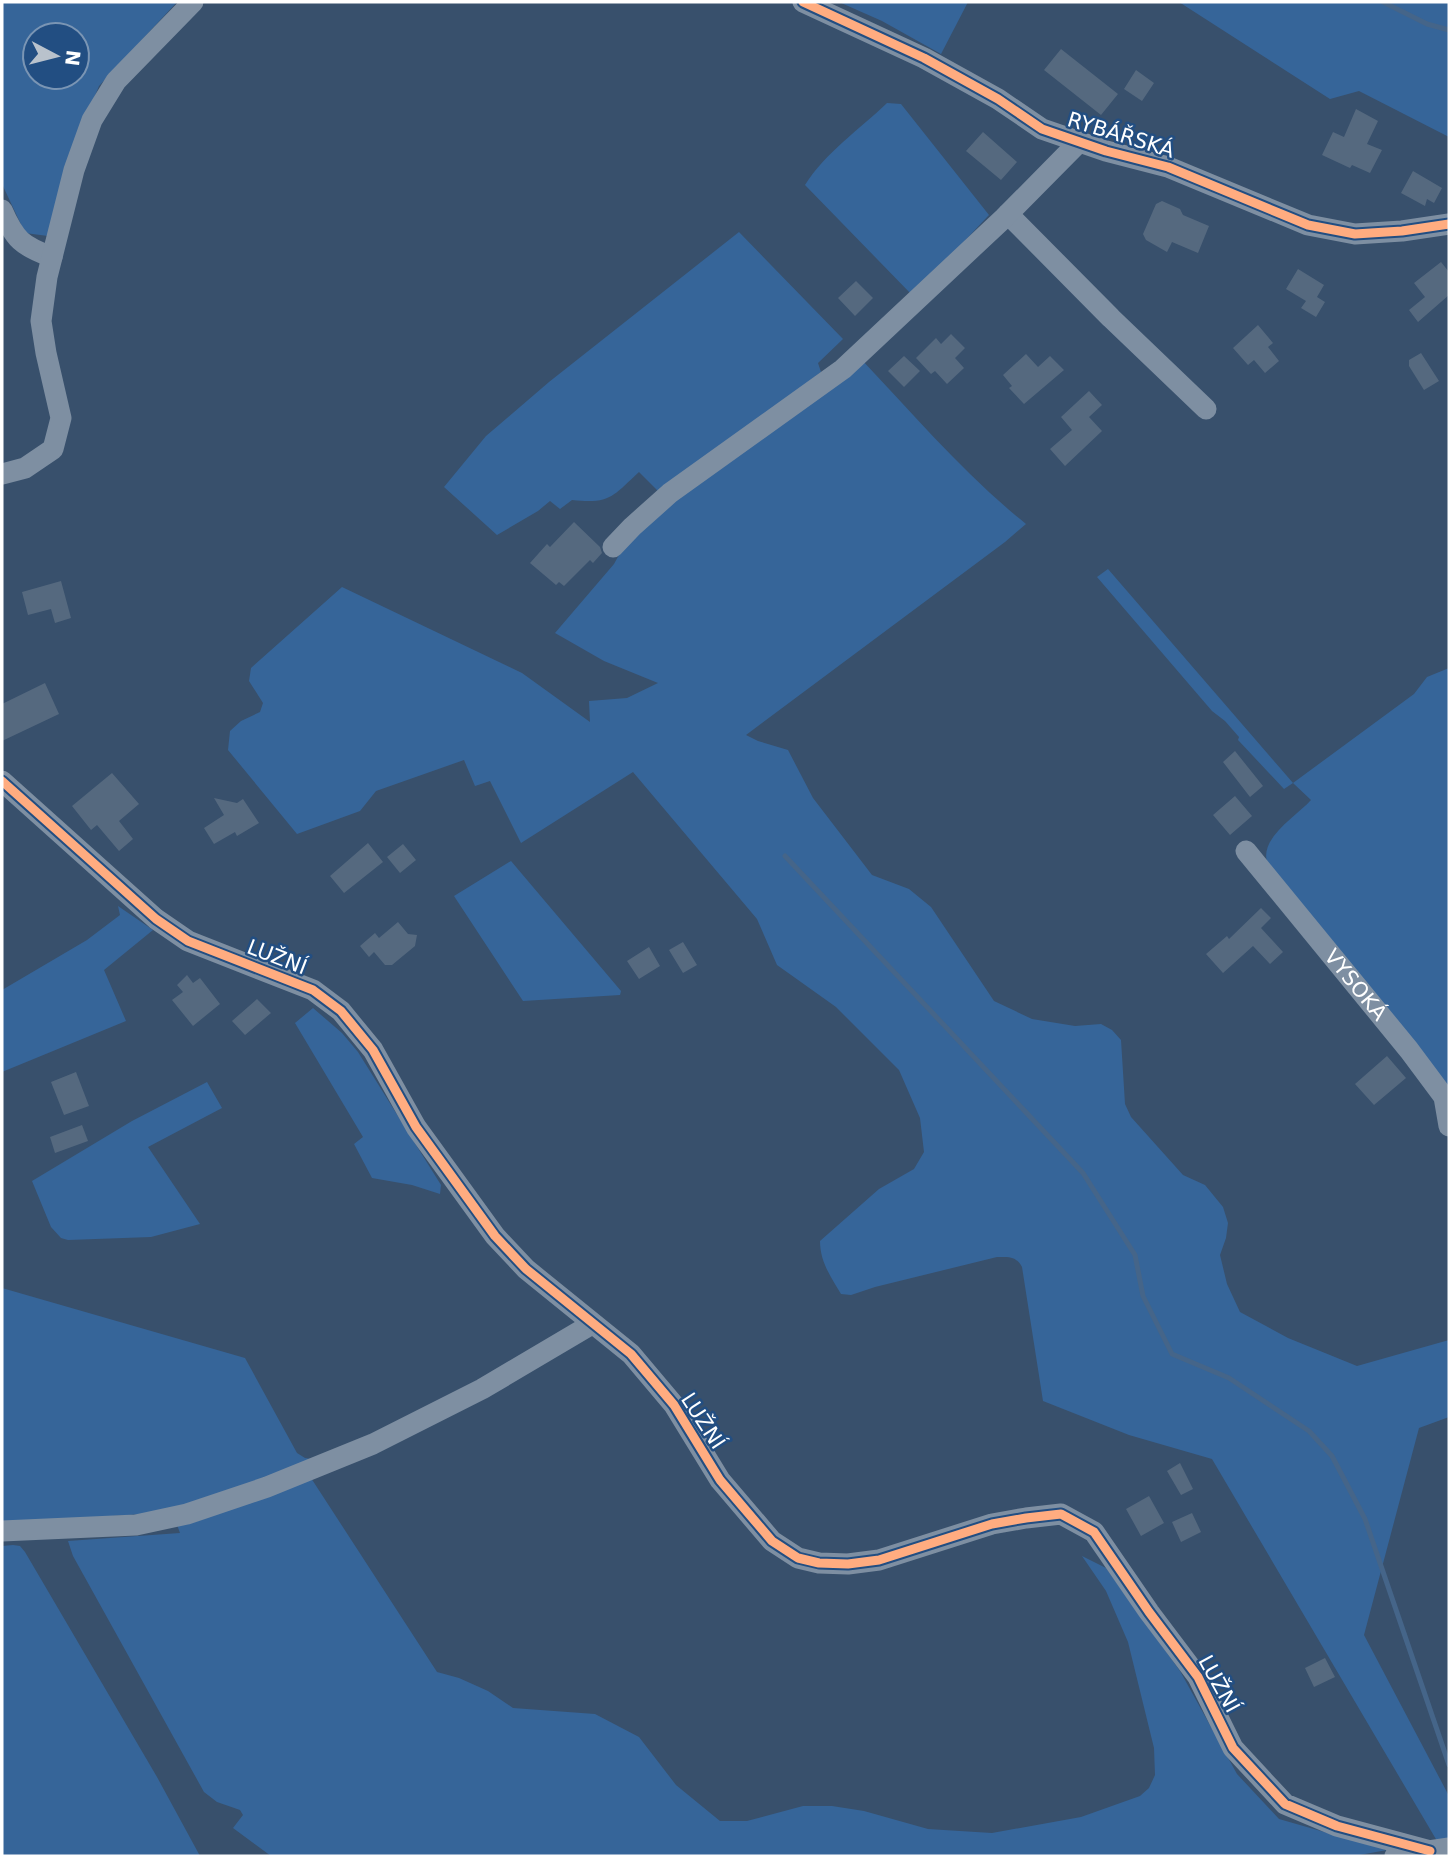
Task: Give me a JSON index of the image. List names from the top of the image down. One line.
{"streets":{"street":["RYBÁŘSKÁ","LUŽNÍ","VYSOKÁ"]},"north":"right"}
